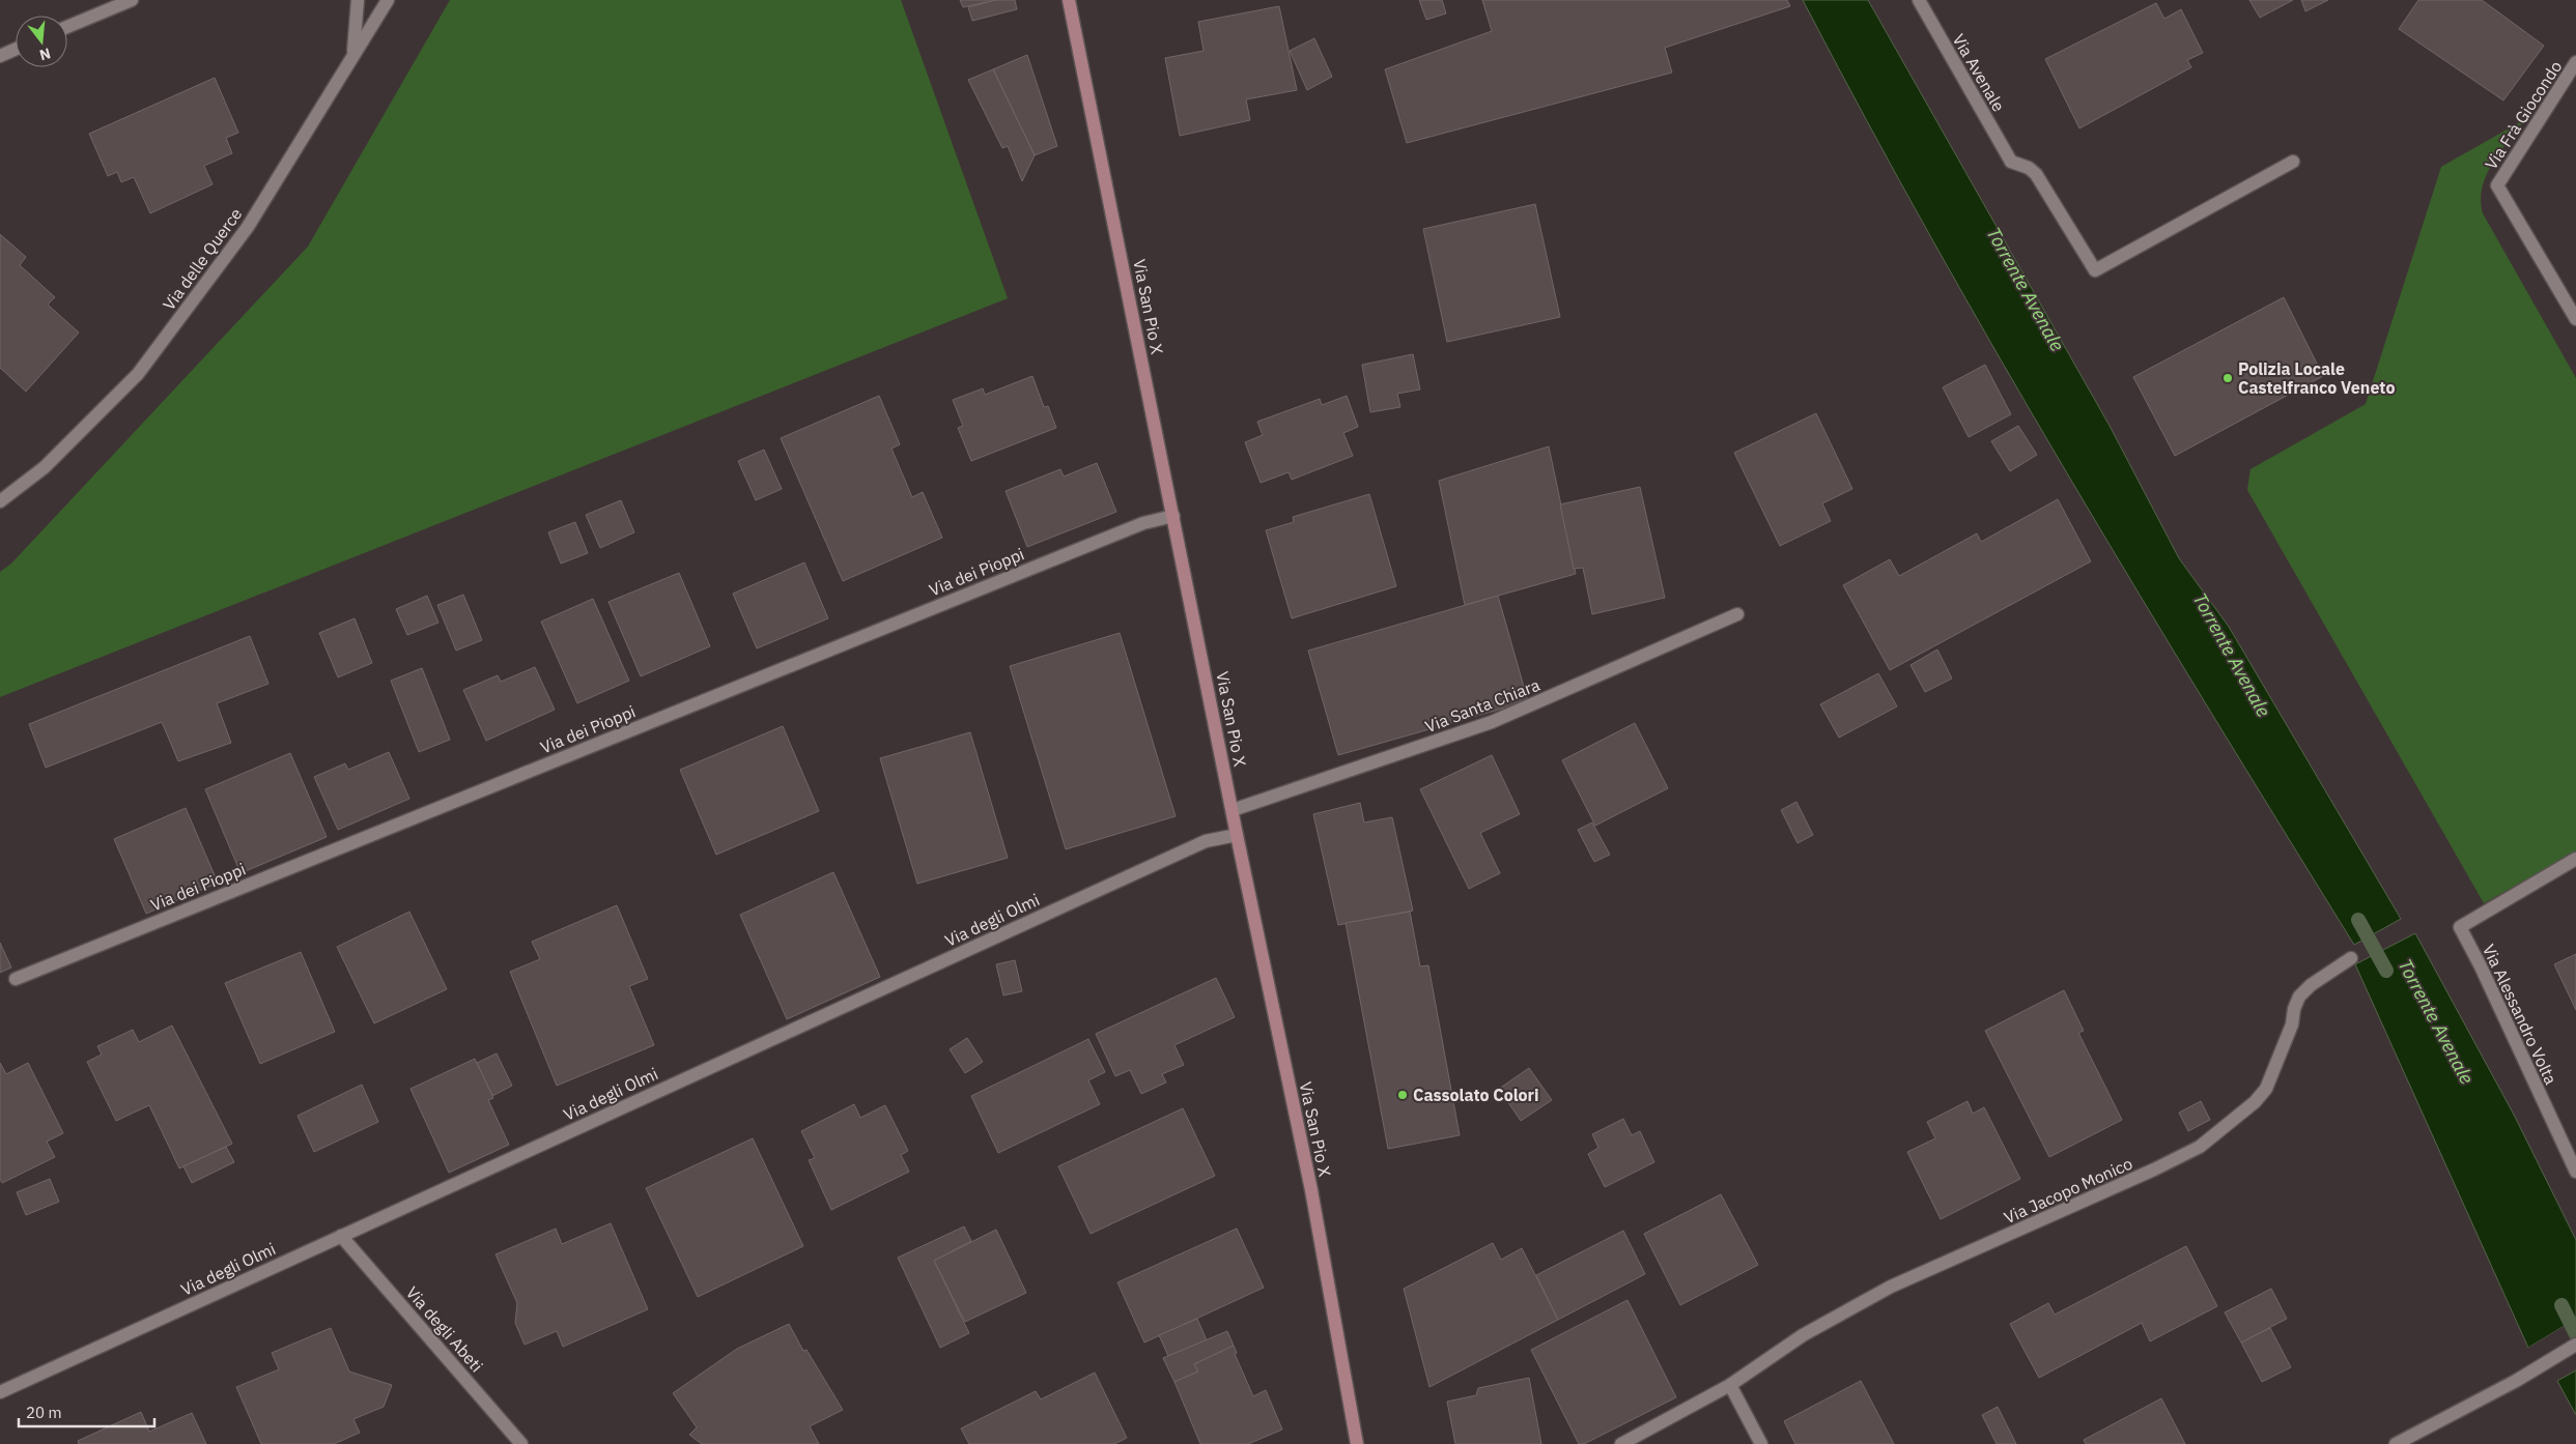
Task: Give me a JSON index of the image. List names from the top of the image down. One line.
{"streets":{"street":["Via Avenale","Via Frà Giocondo","Via delle Querce","Via San Pio X","Via dei Pioppi","Via Santa Chiara","Via degli Olmi","Via Alessandro Volta","Via Jacopo Monico","Via degli Abeti"]},"crossings":[["Via San Pio X","Via dei Pioppi"],["Via San Pio X","Via Santa Chiara"],["Via San Pio X","Via degli Olmi"],["Via degli Olmi","Via degli Abeti"]],"water":["Torrente Avenale"],"places":["Polizia Locale Castelfranco Veneto","Cassolato Colori"],"scale_bar":"20 m","north":"bottom"}
